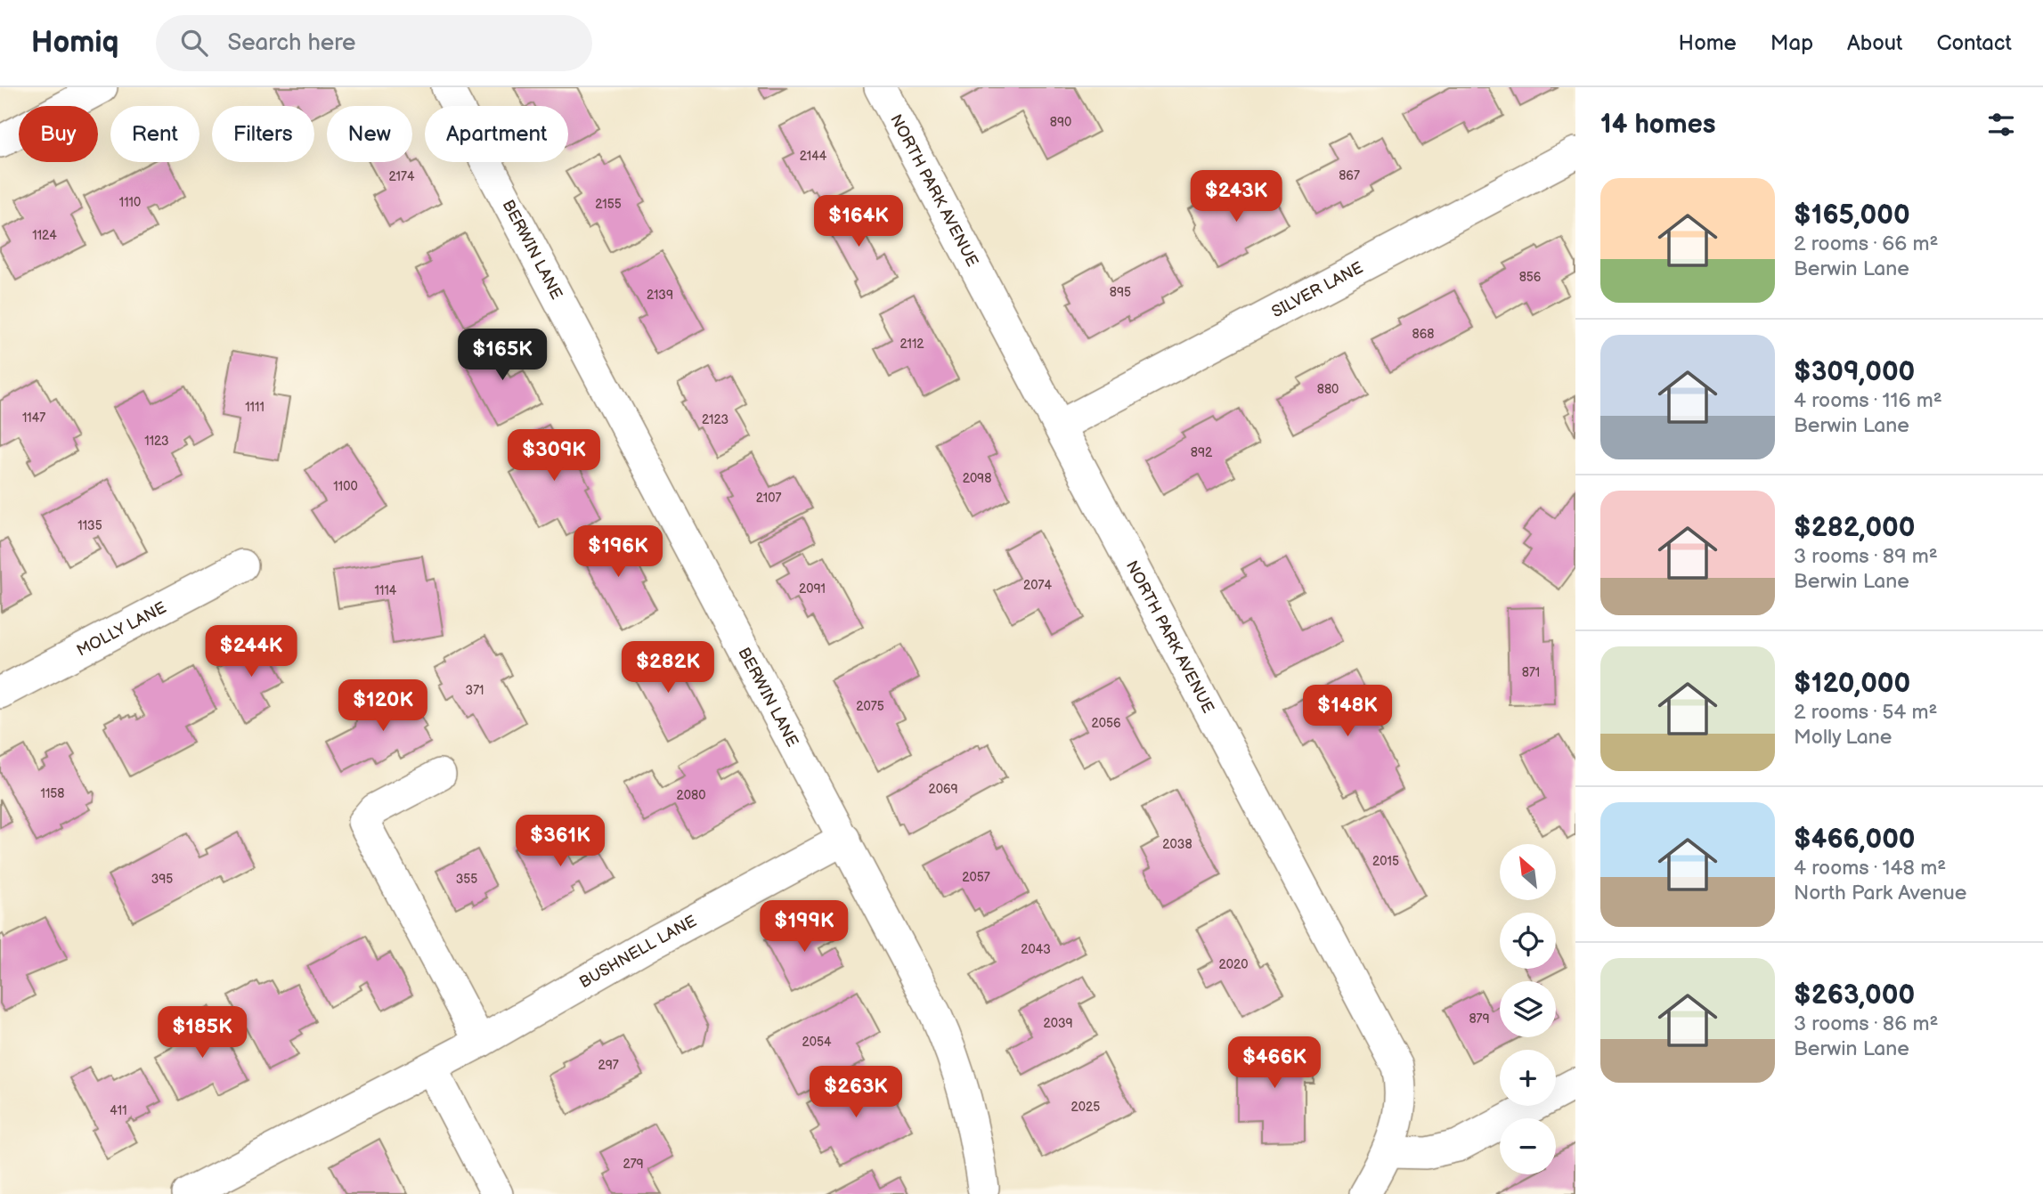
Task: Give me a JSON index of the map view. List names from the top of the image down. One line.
{"streets":{"street":["NORTH PARK AVENUE","BERWIN LANE","SILVER LANE","MOLLY LANE","BUSHNELL LANE"]},"crossings":[["NORTH PARK AVENUE","SILVER LANE"],["BERWIN LANE","BUSHNELL LANE"]],"house_numbers":["890","2144","867","2174","1110","2155","1124","856","895","2139","868","2112","880","1111","1147","2123","1123","892","2098","1100","2107","1135","2074","2091","1114","871","371","2075","2056","2069","1158","2080","2038","2015","2057","395","355","2043","2020","879","2039","2054","297","2025","411","279"],"north":"top left","page":{"header":"Homiq","search":"Search here","nav":["Home","Map","About","Contact"],"heading":"14 homes","chip":["Buy","Rent","Filters","New","Apartment"],"list":[{"name":"$165,000","note":"2 rooms · 66 m² · Berwin Lane"},{"name":"$309,000","note":"4 rooms · 116 m² · Berwin Lane"},{"name":"$282,000","note":"3 rooms · 89 m² · Berwin Lane"},{"name":"$120,000","note":"2 rooms · 54 m² · Molly Lane"},{"name":"$466,000","note":"4 rooms · 148 m² · North Park Avenue"},{"name":"$263,000","note":"3 rooms · 86 m² · Berwin Lane"}],"price":["$243K","$164K","$165K","$309K","$196K","$244K","$282K","$120K","$148K","$361K","$199K","$185K","$466K","$263K"],"map_buttons":["+","−"]}}
